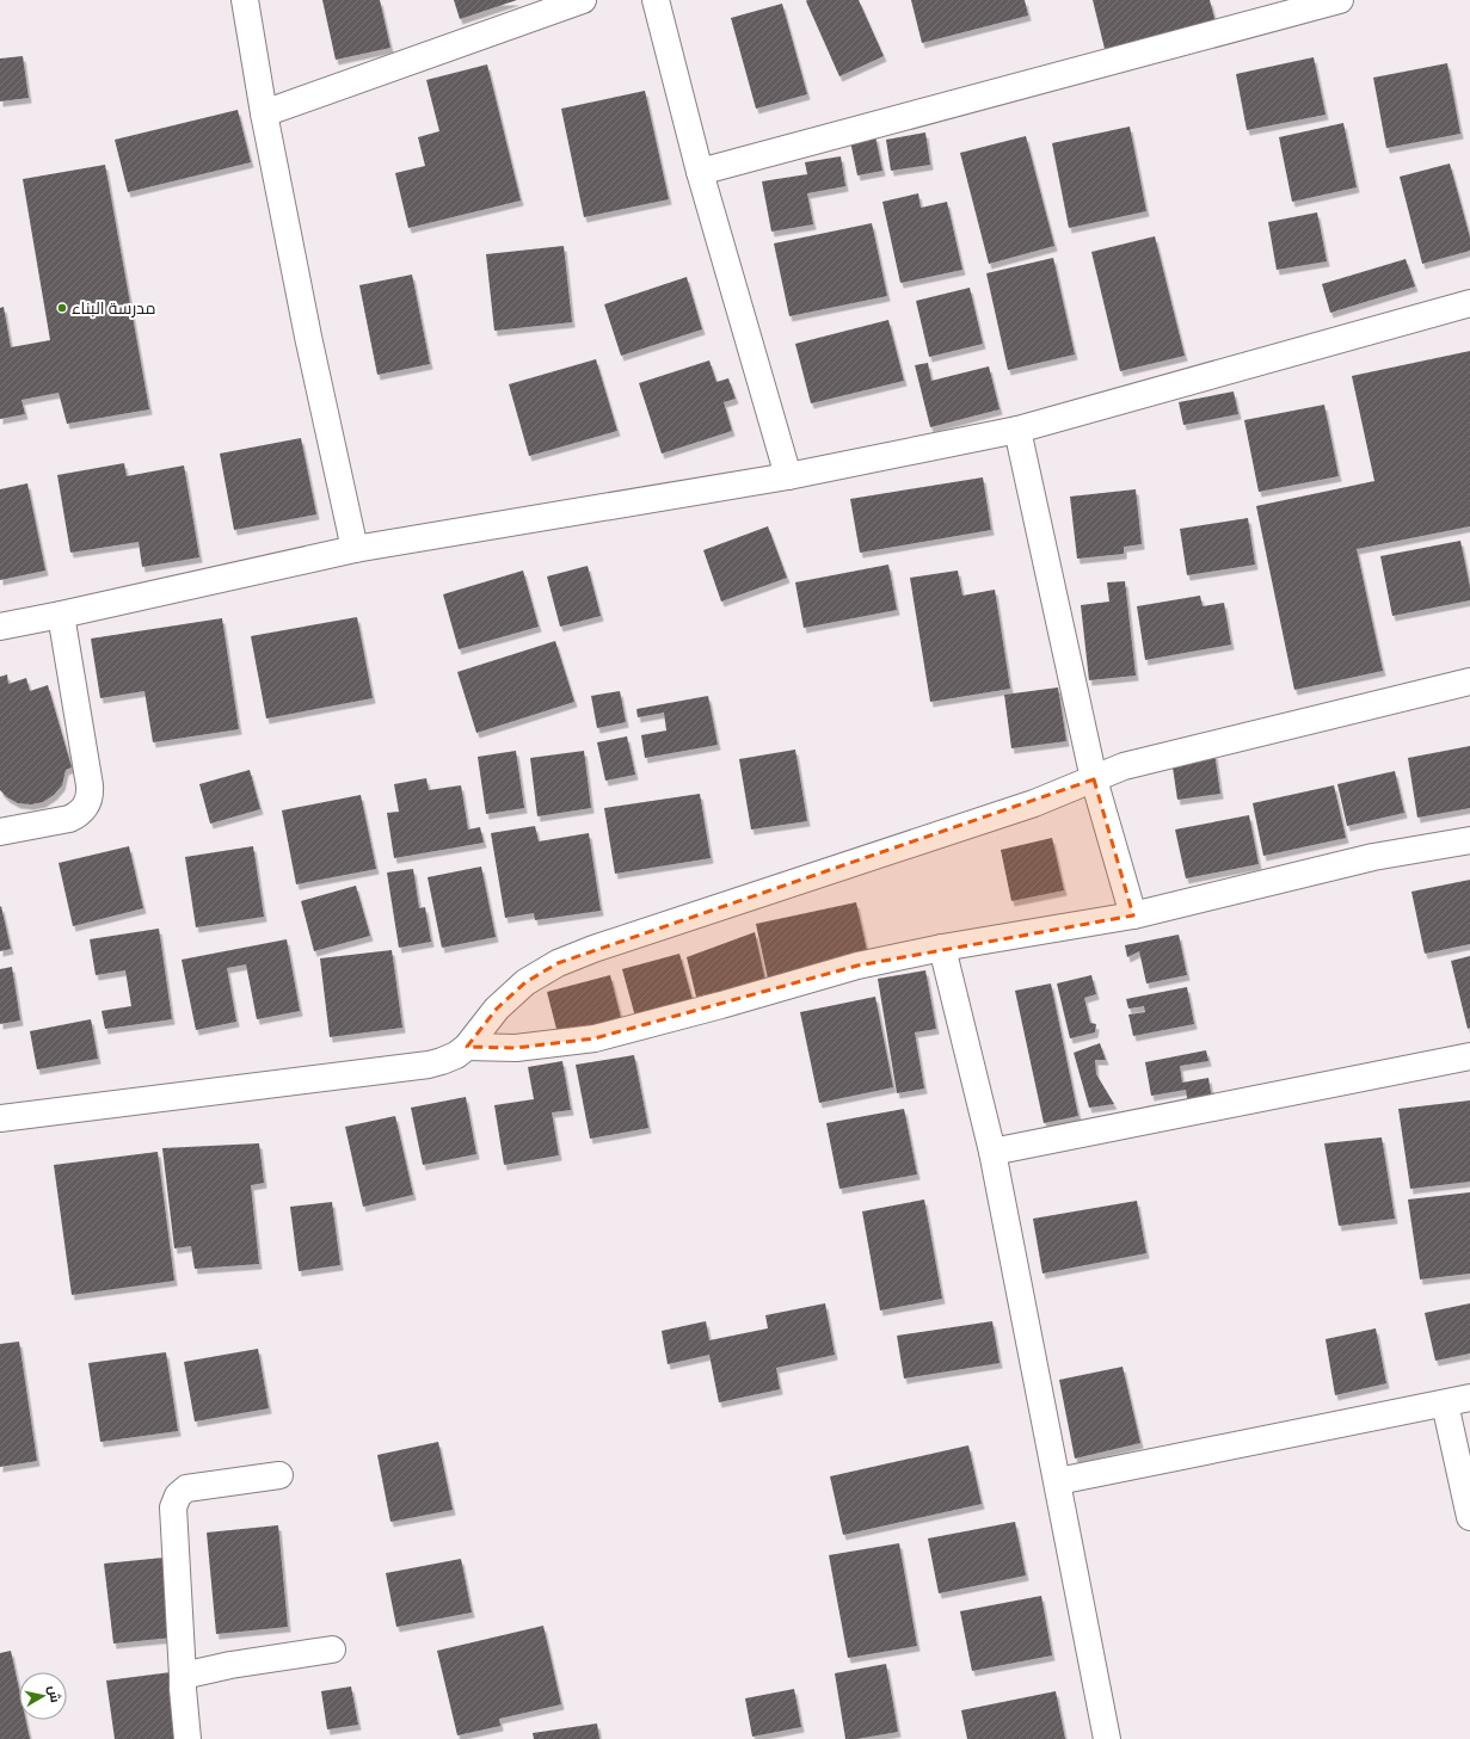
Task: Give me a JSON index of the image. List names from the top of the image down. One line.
{"places":["مدرسة البناء"],"north":"right"}
